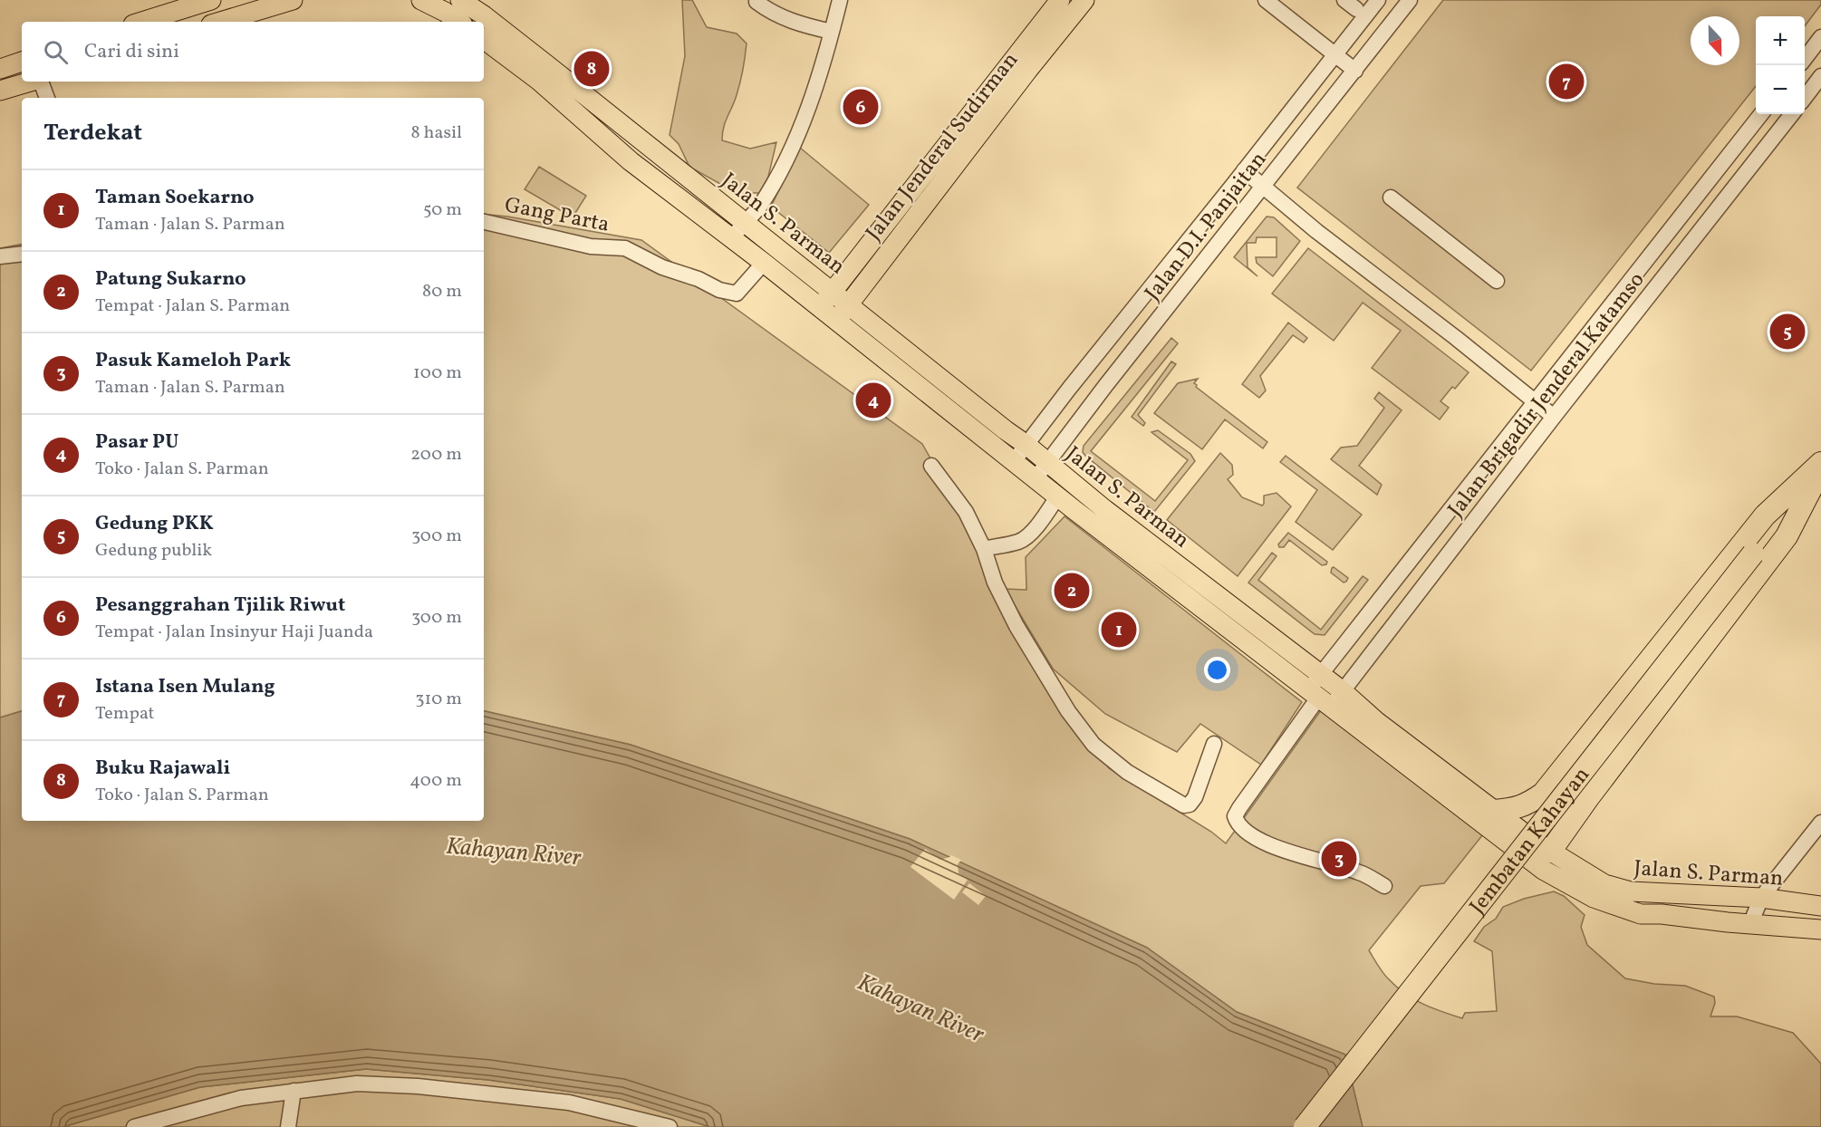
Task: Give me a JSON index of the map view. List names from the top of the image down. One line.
{"streets":{"highway":["Jembatan Kahayan"],"main road":["Jalan Jenderal Sudirman","Jalan S. Parman"],"street":["Gang Parta","Jalan D.I. Panjaitan","Jalan Brigadir Jenderal Katamso"]},"crossings":[["Jalan Jenderal Sudirman","Jalan S. Parman"],["Gang Parta","Jalan S. Parman"],["Jalan S. Parman","Jalan D.I. Panjaitan"],["Jalan S. Parman","Jalan Brigadir Jenderal Katamso"]],"water":["Kahayan River"],"north":"bottom","page":{"map_buttons":["+","−"],"search":"Cari di sini","pins":["8","7","6","5","4","2","1","3"],"heading":["Terdekat","8 hasil"],"list":[{"mark":"1","name":"Taman Soekarno","note":"Taman · Jalan S. Parman","value":"50 m"},{"mark":"2","name":"Patung Sukarno","note":"Tempat · Jalan S. Parman","value":"80 m"},{"mark":"3","name":"Pasuk Kameloh Park","note":"Taman · Jalan S. Parman","value":"100 m"},{"mark":"4","name":"Pasar PU","note":"Toko · Jalan S. Parman","value":"200 m"},{"mark":"5","name":"Gedung PKK","note":"Gedung publik","value":"300 m"},{"mark":"6","name":"Pesanggrahan Tjilik Riwut","note":"Tempat · Jalan Insinyur Haji Juanda","value":"300 m"},{"mark":"7","name":"Istana Isen Mulang","note":"Tempat","value":"310 m"},{"mark":"8","name":"Buku Rajawali","note":"Toko · Jalan S. Parman","value":"400 m"}]}}
